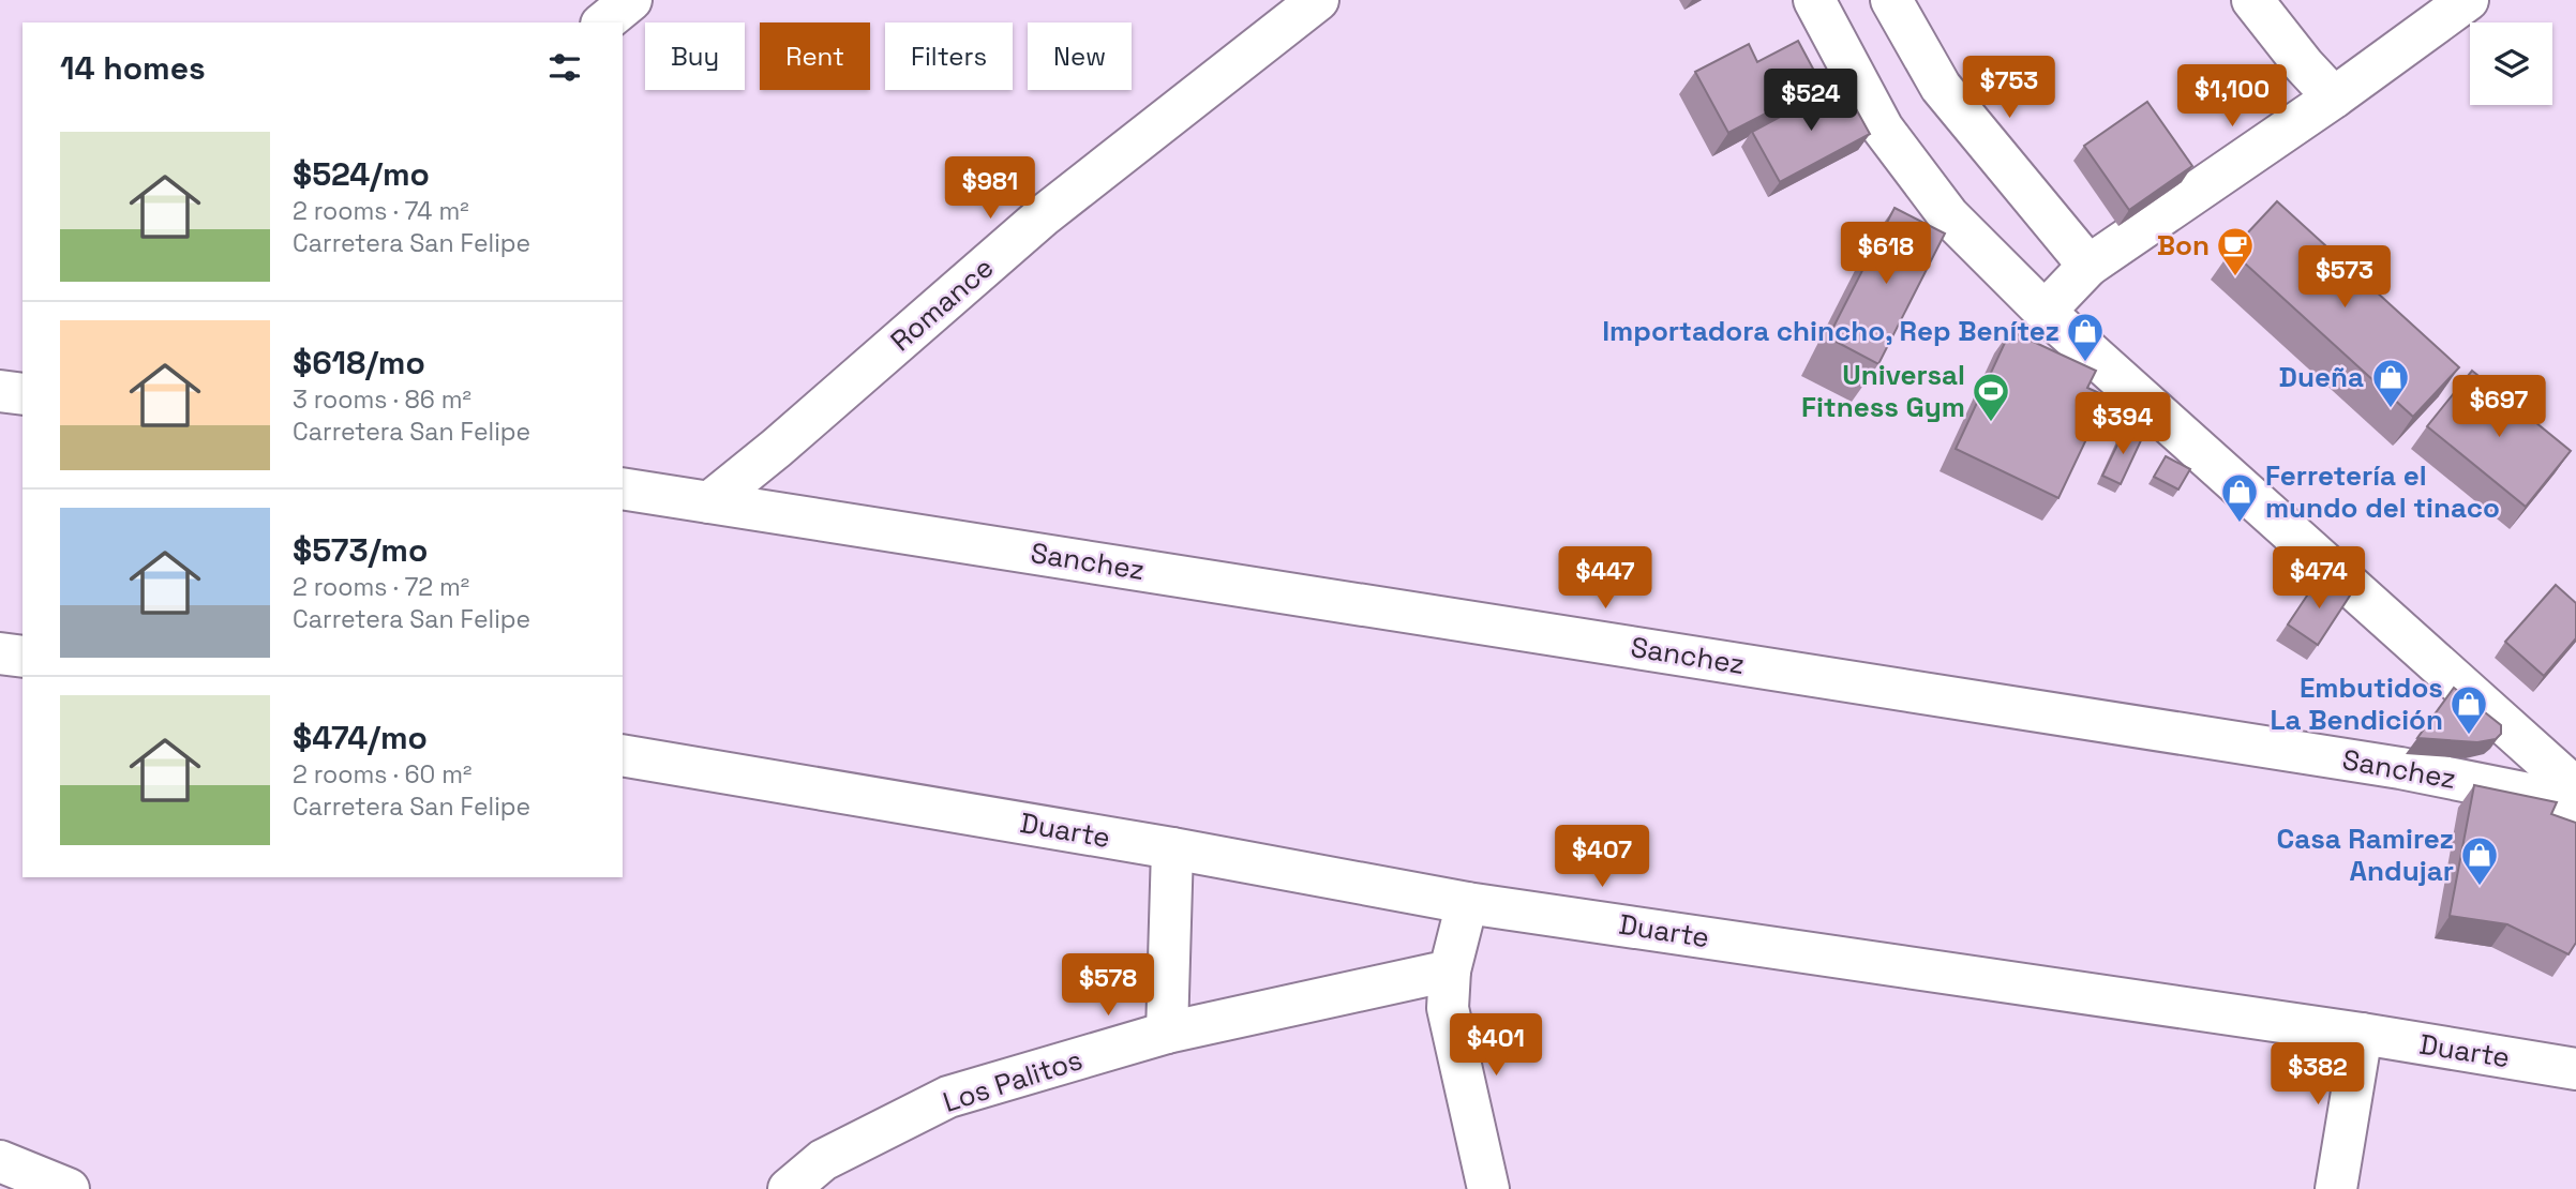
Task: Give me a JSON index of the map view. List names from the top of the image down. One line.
{"streets":{"street":["Romance","Sanchez","Duarte","Los Palitos"]},"crossings":[["Romance","Sanchez"]],"places":{"cafe":["Bon"],"shop":["Importadora chincho, Rep Benítez","Dueña","Ferretería el mundo del tinaco","Embutidos La Bendición","Casa Ramirez Andujar"],"sports":["Universal Fitness Gym"]},"page":{"chip":["Buy","Rent","Filters","New"],"heading":"14 homes","price":["$753","$1,100","$524","$981","$618","$573","$697","$394","$447","$474","$407","$578","$401","$382"],"list":[{"name":"$524/mo","note":"2 rooms · 74 m² · Carretera San Felipe"},{"name":"$618/mo","note":"3 rooms · 86 m² · Carretera San Felipe"},{"name":"$573/mo","note":"2 rooms · 72 m² · Carretera San Felipe"},{"name":"$474/mo","note":"2 rooms · 60 m² · Carretera San Felipe"}]}}
